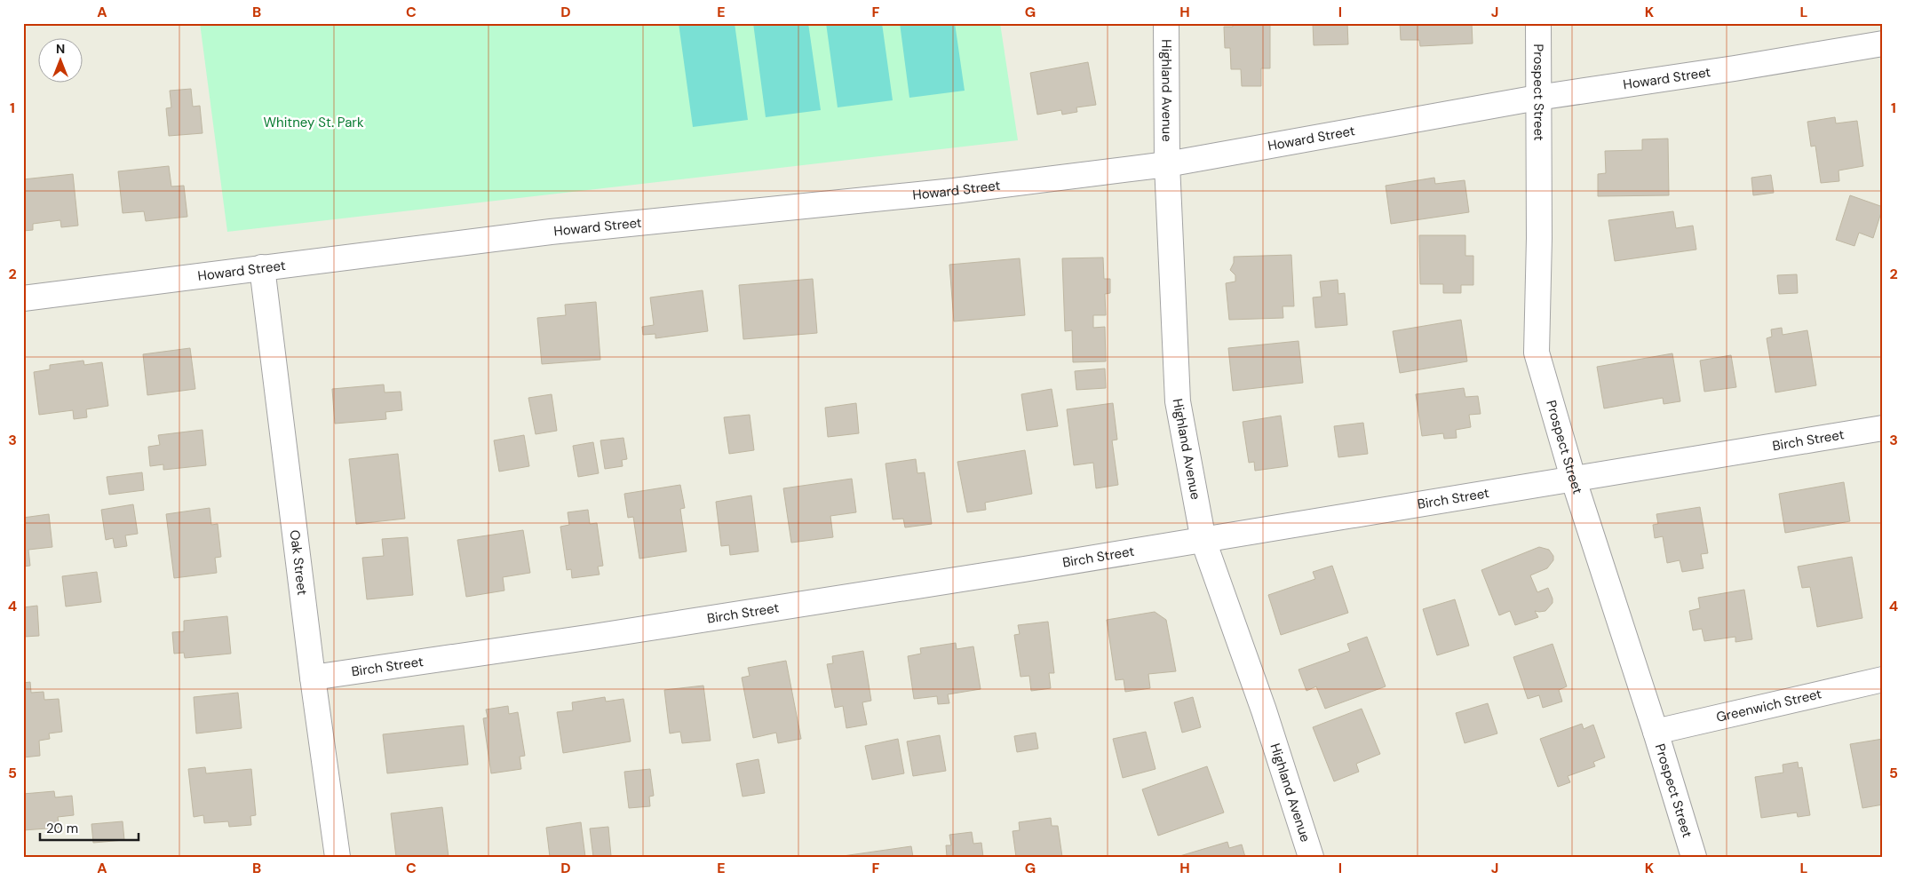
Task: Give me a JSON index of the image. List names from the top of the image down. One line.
{"streets":{"street":["Howard Street","Highland Avenue","Prospect Street","Birch Street","Oak Street","Greenwich Street"]},"crossings":[["Howard Street","Highland Avenue"],["Howard Street","Prospect Street"],["Howard Street","Oak Street"],["Highland Avenue","Birch Street"],["Prospect Street","Birch Street"],["Prospect Street","Greenwich Street"],["Birch Street","Oak Street"]],"parks":["Whitney St. Park"],"scale_bar":"20 m","north":"top","grid":{"columns":["A","B","C","D","E","F","G","H","I","J","K","L"],"rows":["1","2","3","4","5"]}}
